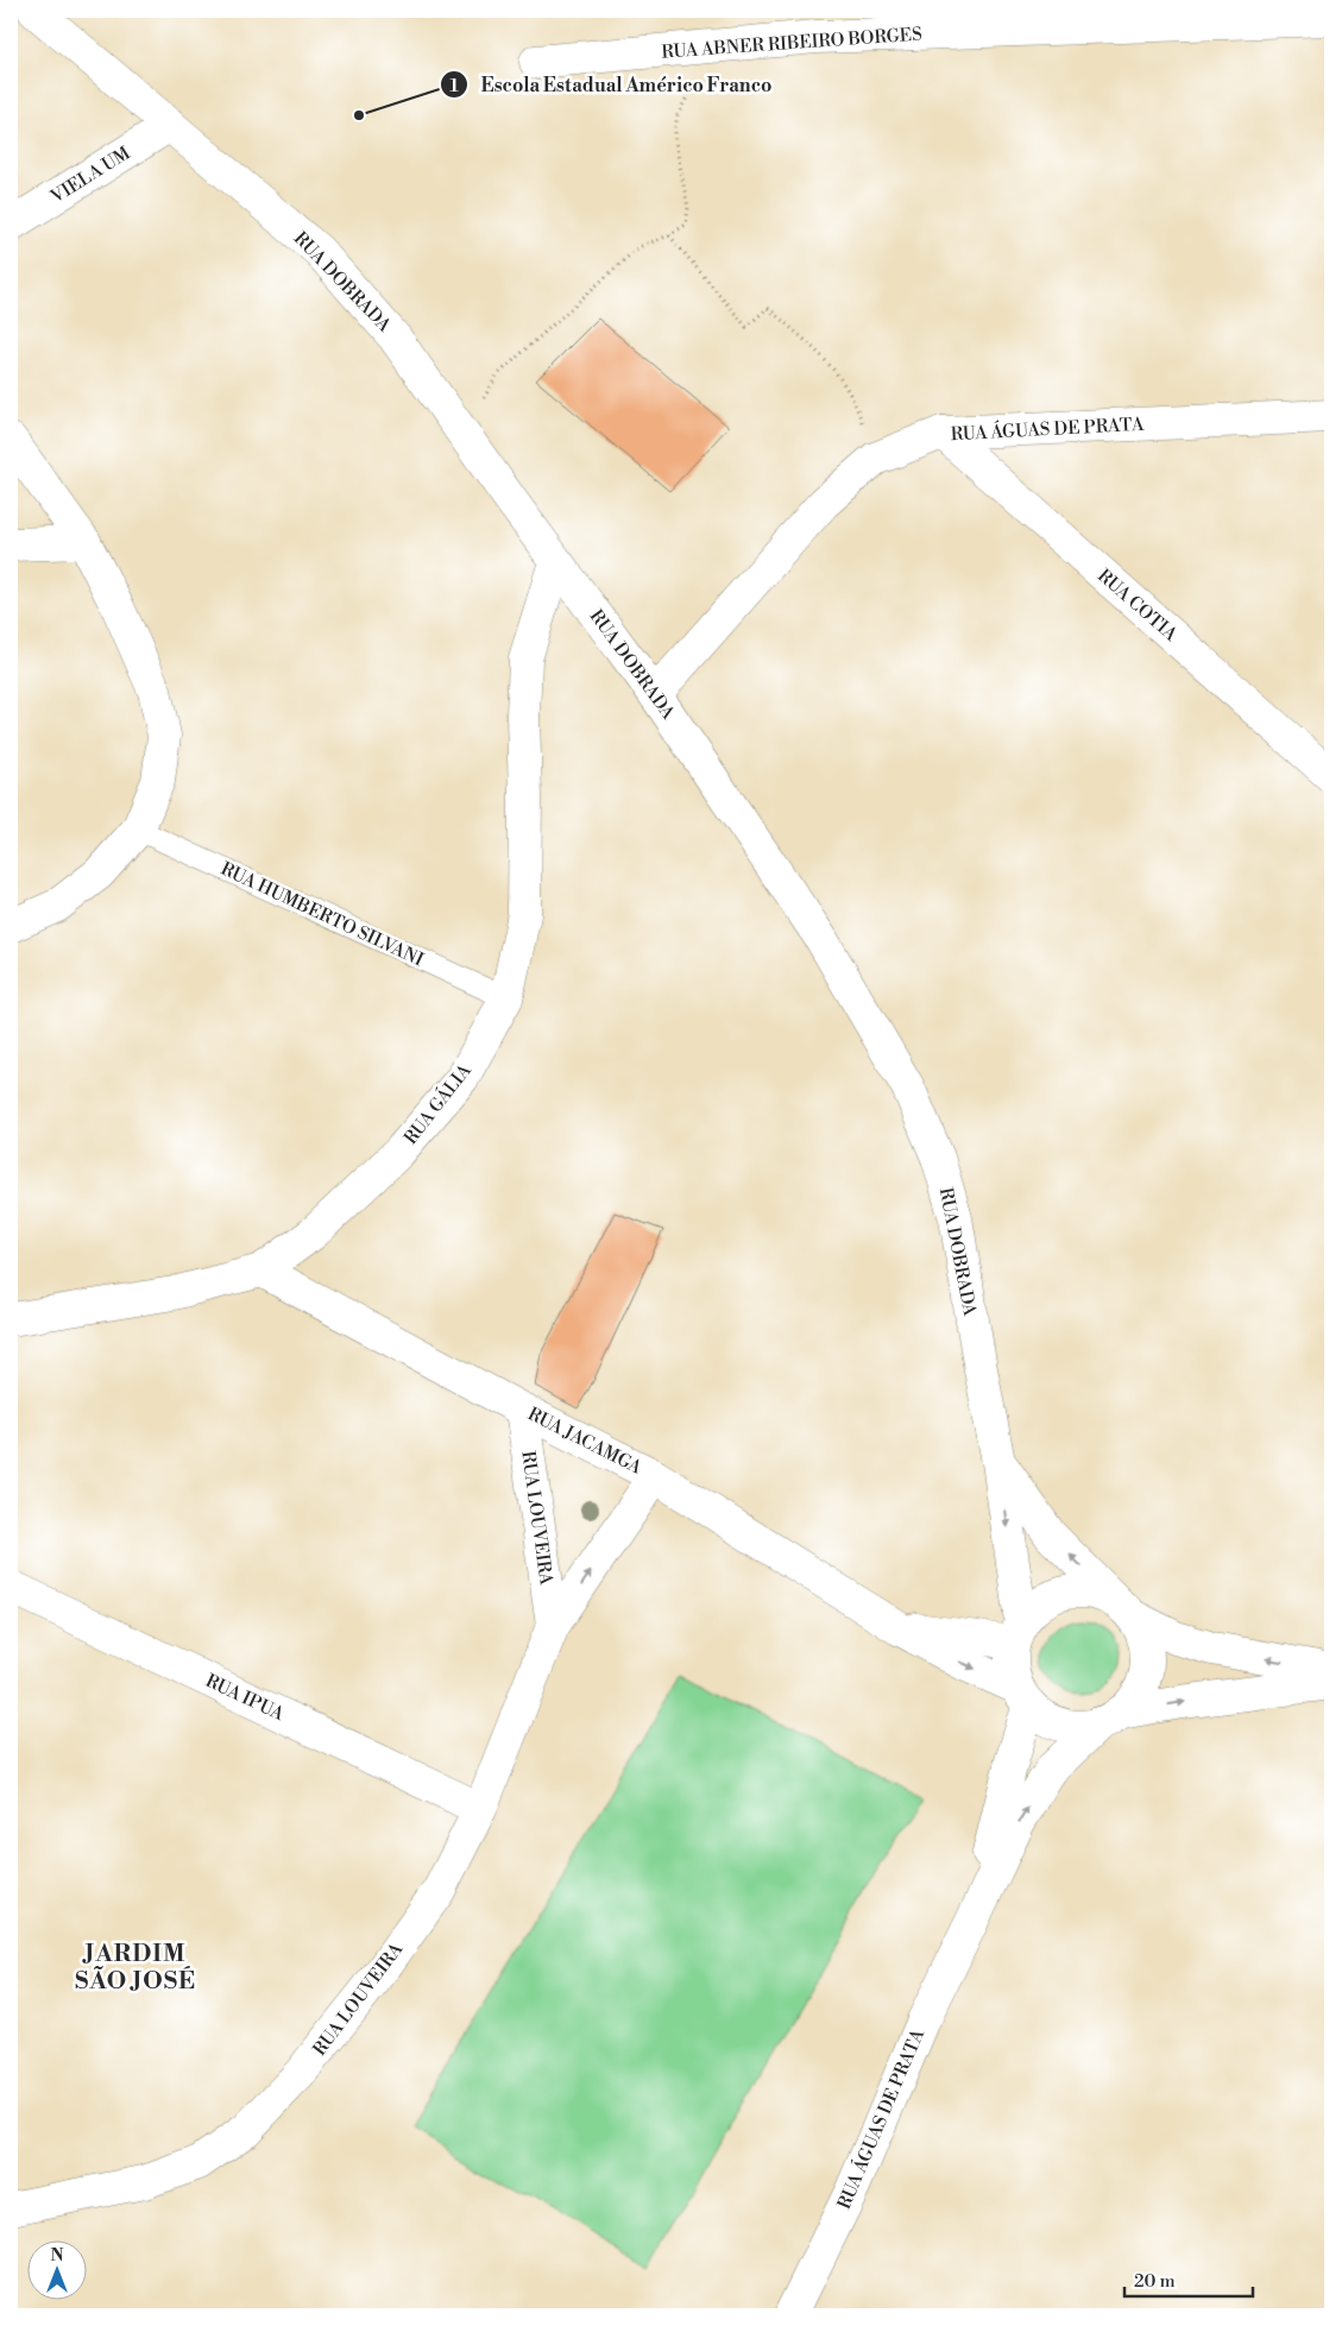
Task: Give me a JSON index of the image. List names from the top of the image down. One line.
{"streets":{"street":["RUA ABNER RIBEIRO BORGES","VIELA UM","RUA DOBRADA","RUA ÁGUAS DE PRATA","RUA COTIA","RUA GÁLIA","RUA JACAMGA","RUA LOUVEIRA","RUA IPUA"],"lane":["RUA HUMBERTO SILVANI"]},"crossings":[["VIELA UM","RUA DOBRADA"],["RUA DOBRADA","RUA ÁGUAS DE PRATA"],["RUA DOBRADA","RUA GÁLIA"],["RUA DOBRADA","RUA JACAMGA"],["RUA ÁGUAS DE PRATA","RUA COTIA"],["RUA ÁGUAS DE PRATA","RUA JACAMGA"],["RUA HUMBERTO SILVANI","RUA GÁLIA"],["RUA GÁLIA","RUA JACAMGA"],["RUA JACAMGA","RUA LOUVEIRA"],["RUA LOUVEIRA","RUA IPUA"]],"districts":["JARDIM SÃO JOSÉ"],"places":["Escola Estadual Américo Franco"],"scale_bar":"20 m","north":"top"}
